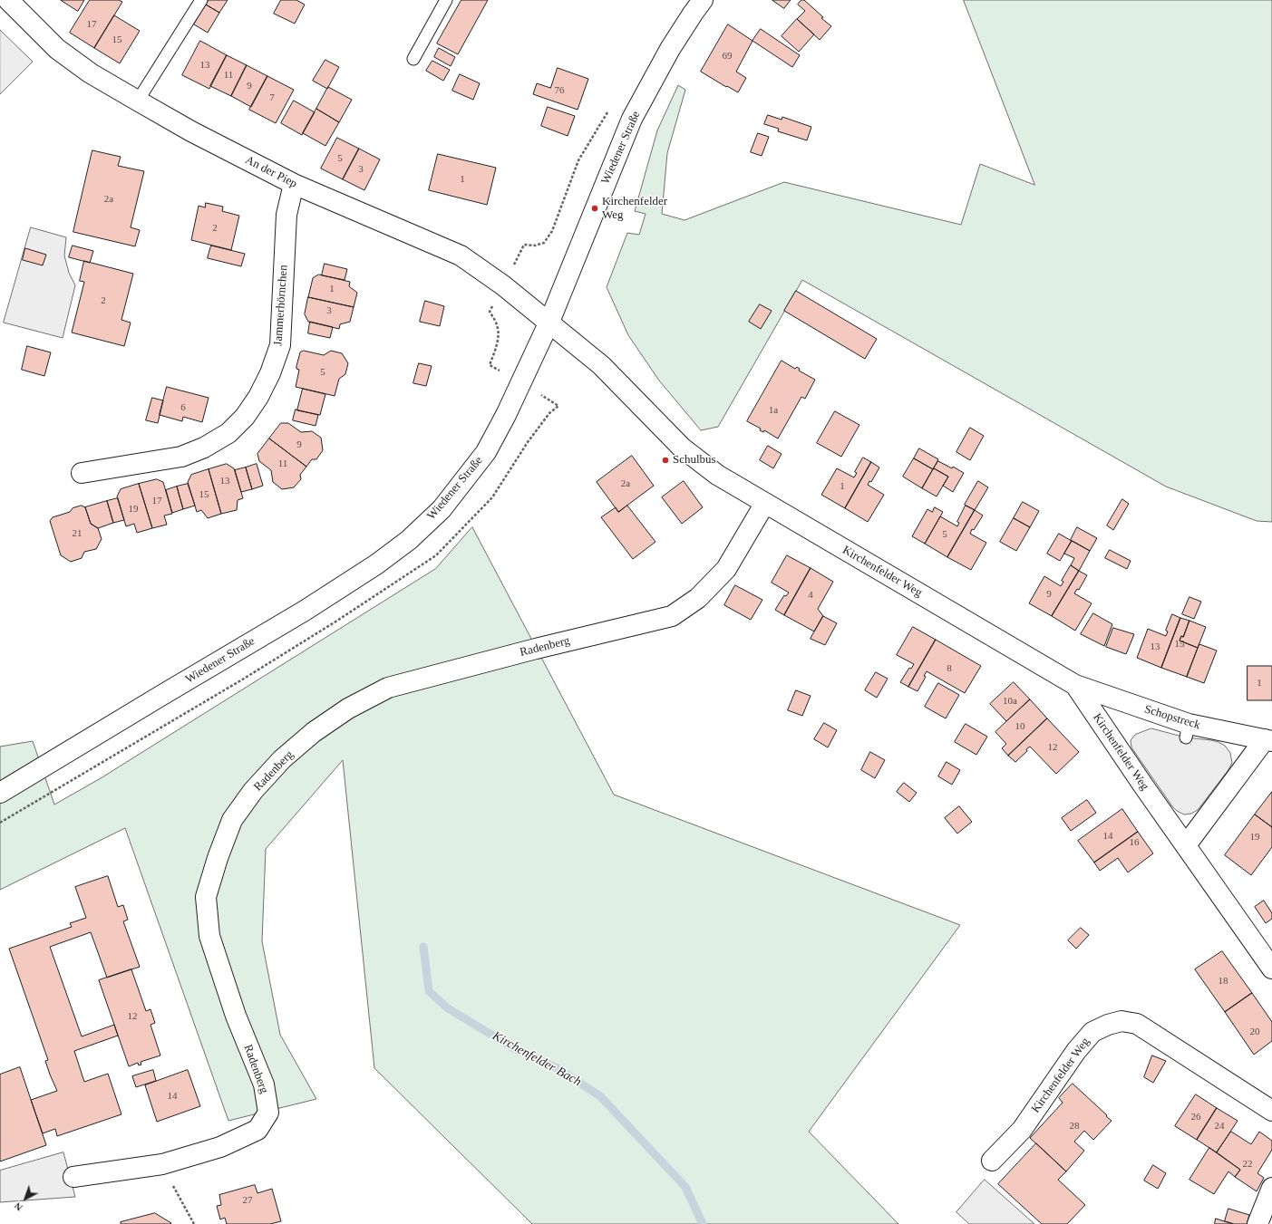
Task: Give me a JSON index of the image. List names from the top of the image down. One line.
{"streets":{"street":["Wiedener Straße","An der Piep","Jammerhörnchen","Kirchenfelder Weg","Radenberg","Schopstreck"]},"crossings":[["Wiedener Straße","An der Piep"],["Wiedener Straße","Kirchenfelder Weg"],["An der Piep","Jammerhörnchen"],["An der Piep","Kirchenfelder Weg"],["Kirchenfelder Weg","Radenberg"],["Kirchenfelder Weg","Schopstreck"]],"water":["Kirchenfelder Bach"],"places":["Kirchenfelder Weg","Schulbus"],"house_numbers":["17","15","69","13","11","9","76","7","5","3","1","2a","2","1","2","3","5","6","1a","9","11","13","2a","1","15","17","19","21","5","9","4","15","13","8","1","10a","10","12","14","19","16","18","12","20","14","26","28","24","22","27"],"north":"bottom left"}
